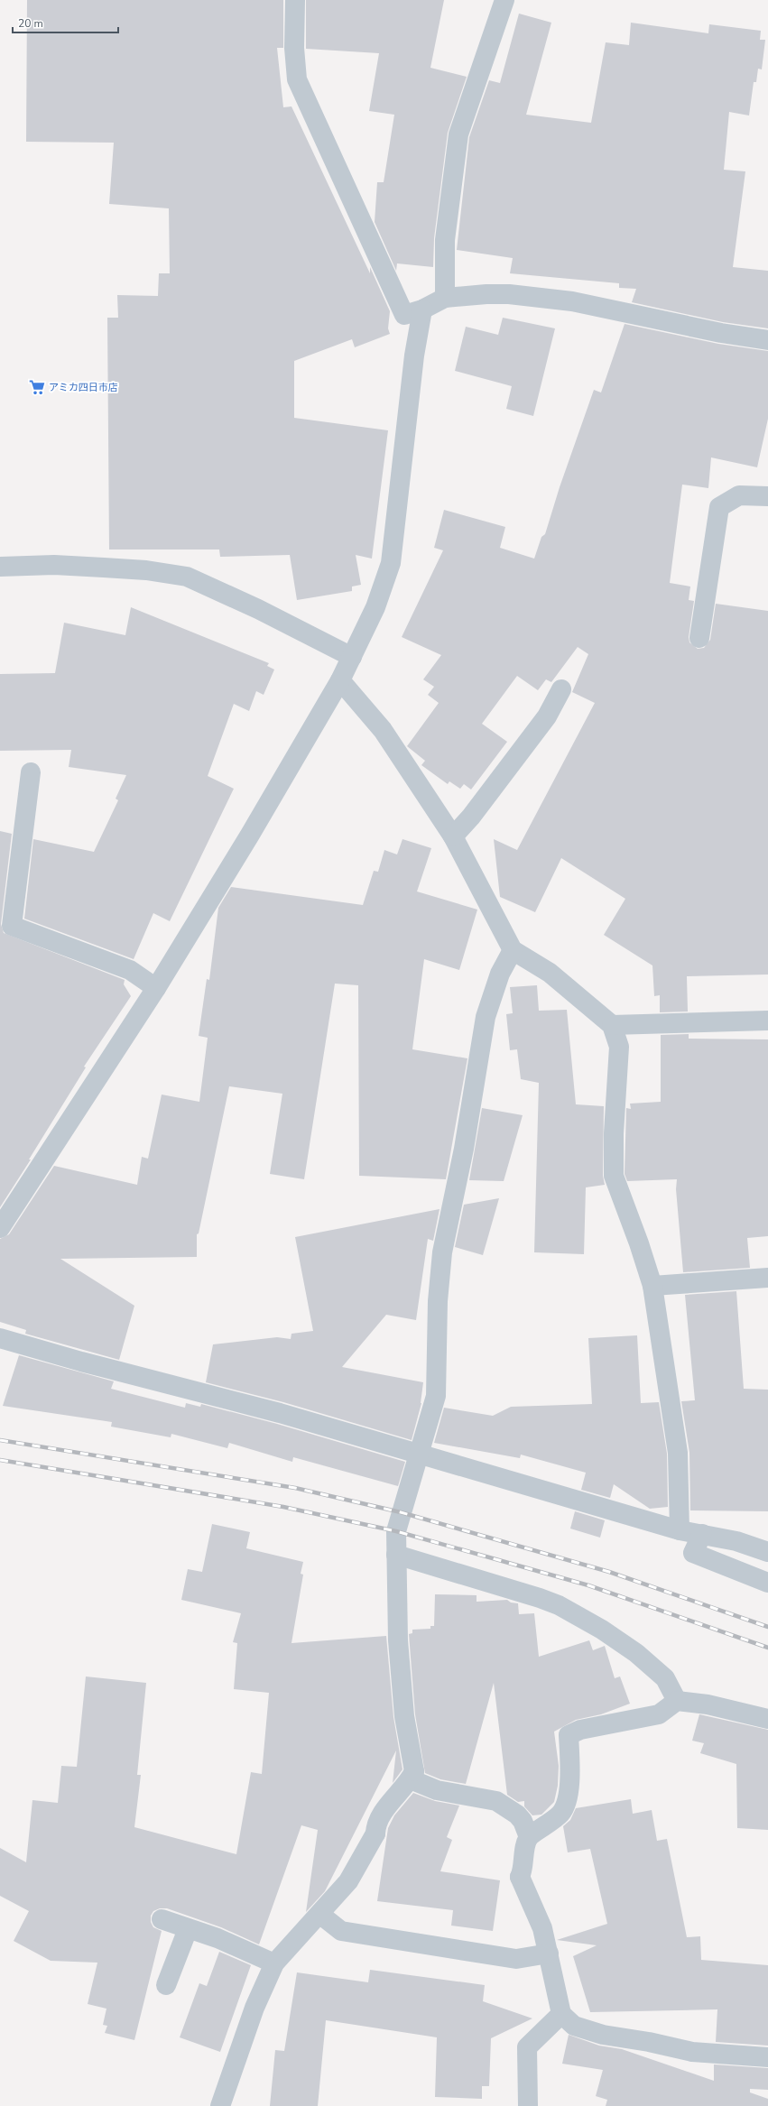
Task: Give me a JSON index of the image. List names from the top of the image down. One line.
{"places":{"supermarket":["アミカ四日市店"]},"scale_bar":"20 m"}
